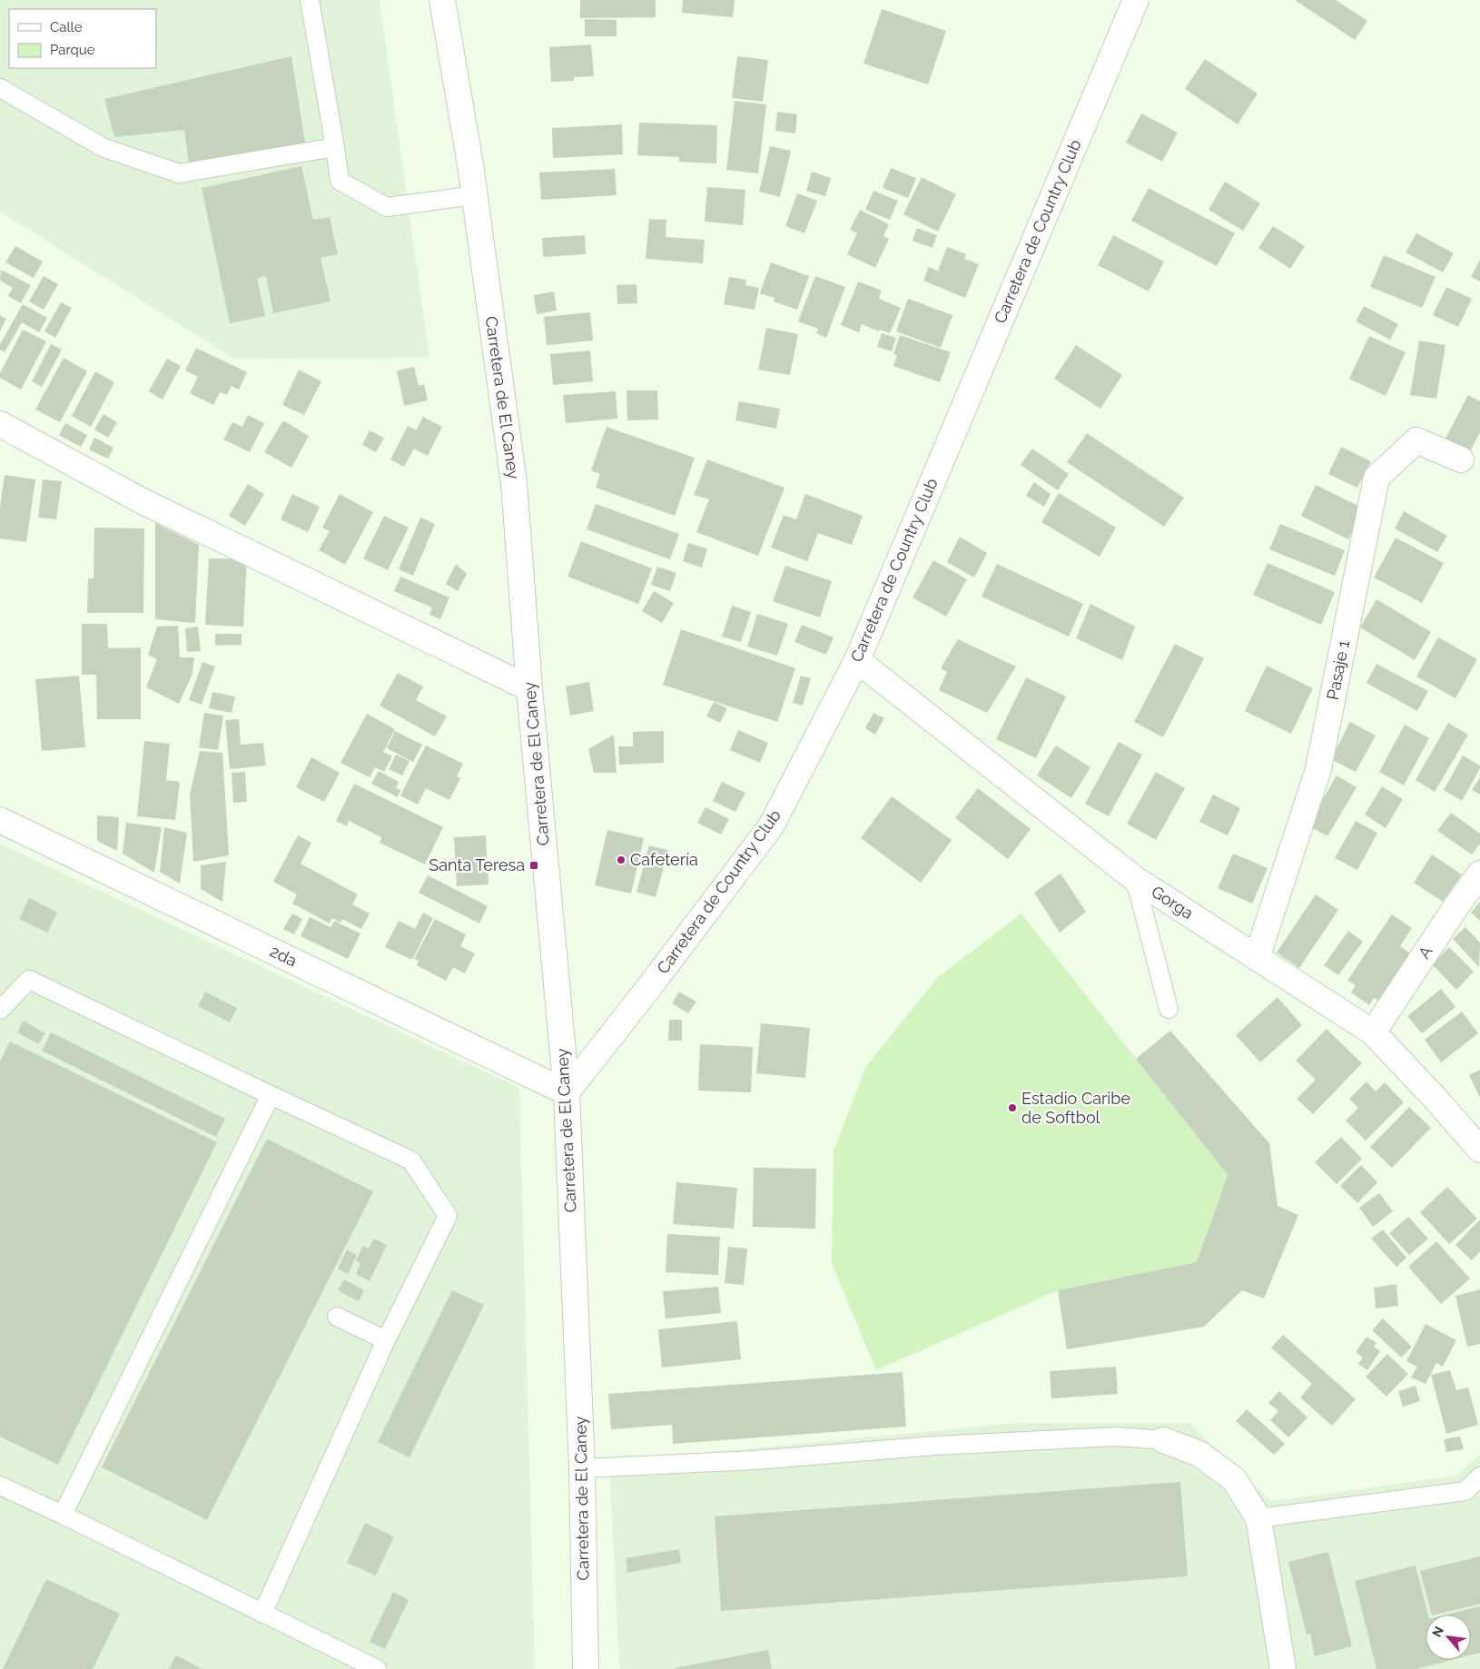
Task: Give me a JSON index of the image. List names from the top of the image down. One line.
{"streets":{"street":["Carretera de Country Club","Carretera de El Caney","Pasaje 1","Gorga","A","2da"]},"crossings":[["Carretera de Country Club","Carretera de El Caney"],["Carretera de Country Club","Gorga"],["Carretera de Country Club","2da"],["Carretera de El Caney","2da"],["Pasaje 1","Gorga"],["Gorga","A"]],"places":{"other":["Cafetería","Estadio Caribe de Softbol"],"transit":["Santa Teresa"]},"legend":["Calle","Parque"],"north":"top left"}
